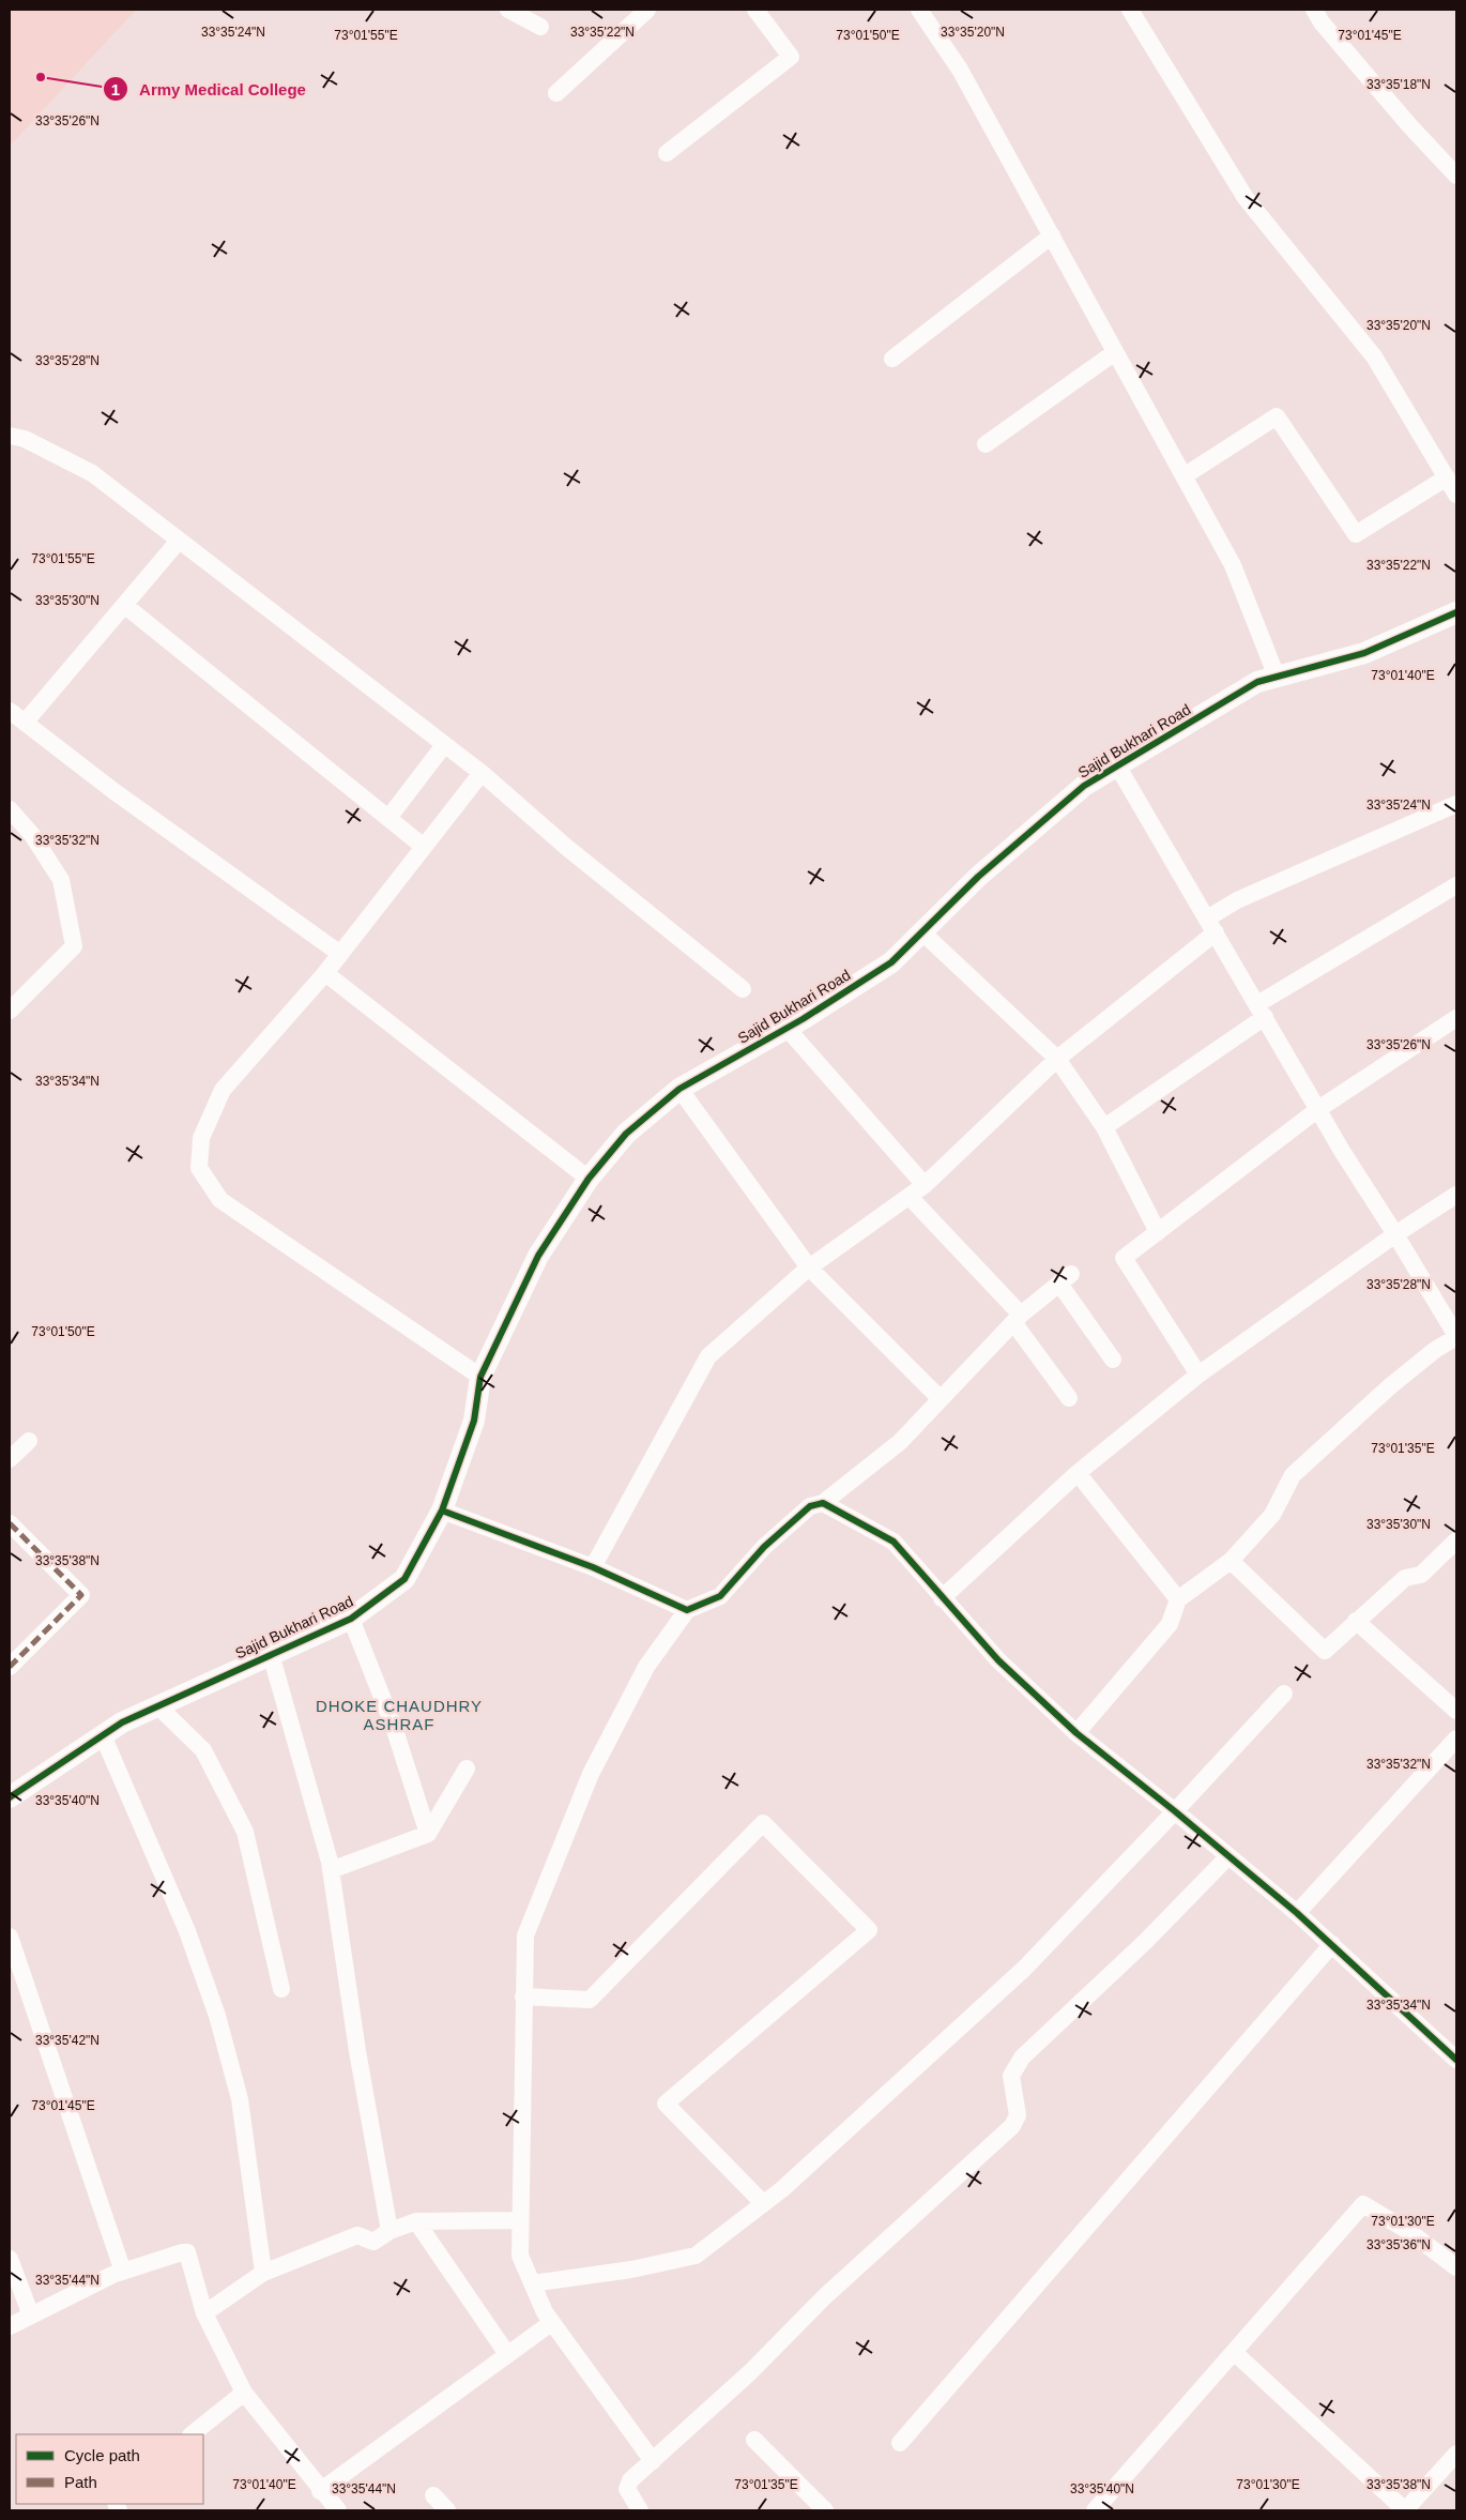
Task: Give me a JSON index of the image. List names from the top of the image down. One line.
{"streets":{"street":["Sajid Bukhari Road"]},"districts":["DHOKE CHAUDHRY ASHRAF"],"places":["Army Medical College"],"legend":["Cycle path","Path"],"coordinates":["33°35'24\"N","33°35'22\"N","33°35'20\"N","73°01'55\"E","73°01'50\"E","73°01'45\"E","33°35'18\"N","33°35'26\"N","33°35'28\"N","33°35'30\"N","73°01'40\"E","33°35'32\"N","33°35'34\"N","73°01'35\"E","33°35'38\"N","33°35'40\"N","33°35'42\"N","73°01'30\"E","33°35'36\"N","33°35'44\"N"]}
